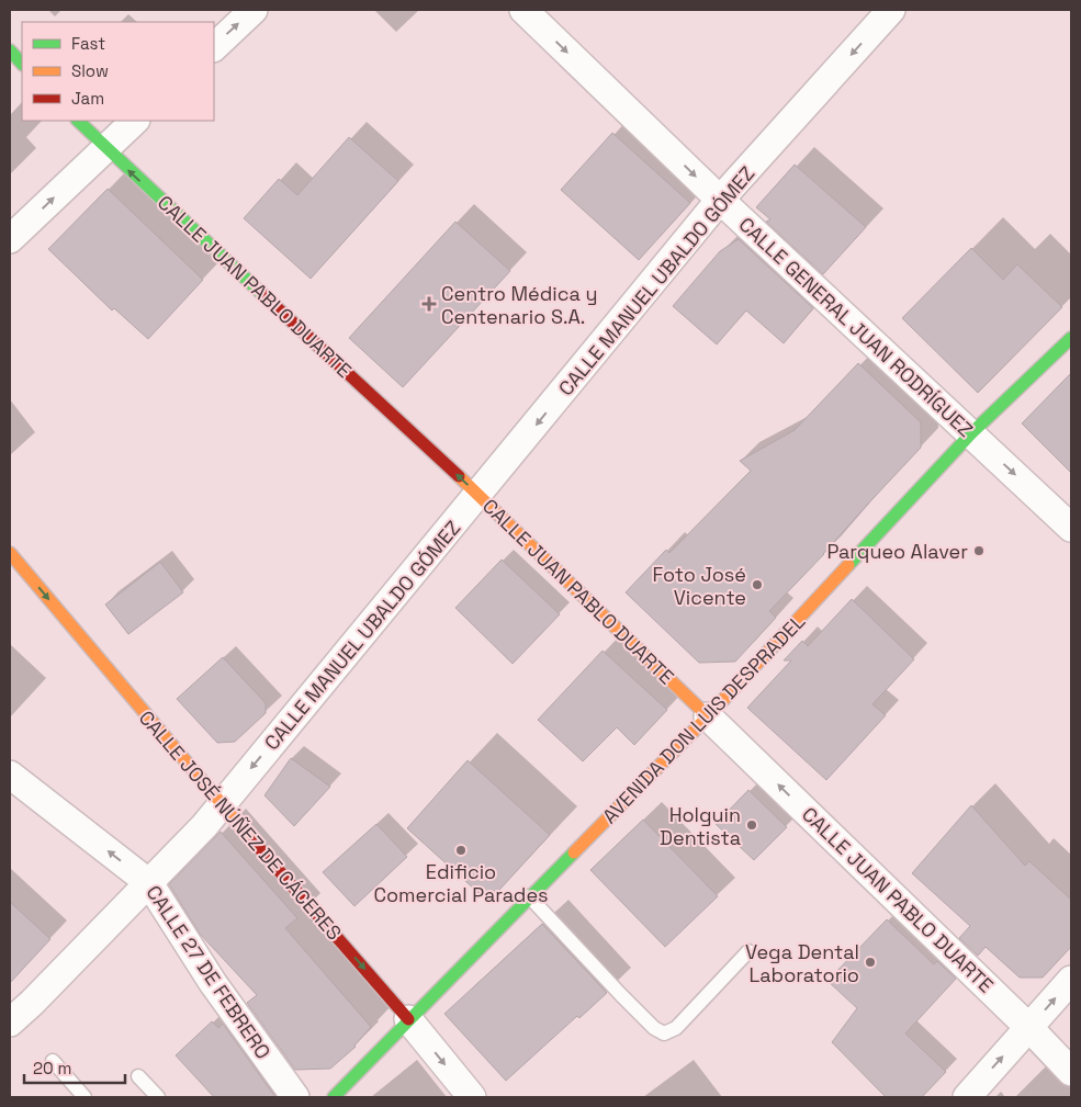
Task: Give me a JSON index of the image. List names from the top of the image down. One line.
{"streets":{"main road":["CALLE JUAN PABLO DUARTE","AVENIDA DON LUIS DESPRADEL","CALLE JOSÉ NÚÑEZ DE CÁCERES"],"street":["CALLE MANUEL UBALDO GÓMEZ","CALLE GENERAL JUAN RODRÍGUEZ","CALLE 27 DE FEBRERO"]},"crossings":[["CALLE MANUEL UBALDO GÓMEZ","CALLE JUAN PABLO DUARTE"],["CALLE MANUEL UBALDO GÓMEZ","CALLE GENERAL JUAN RODRÍGUEZ"],["CALLE MANUEL UBALDO GÓMEZ","CALLE JOSÉ NÚÑEZ DE CÁCERES"],["CALLE MANUEL UBALDO GÓMEZ","CALLE 27 DE FEBRERO"],["CALLE JUAN PABLO DUARTE","AVENIDA DON LUIS DESPRADEL"],["CALLE GENERAL JUAN RODRÍGUEZ","AVENIDA DON LUIS DESPRADEL"],["AVENIDA DON LUIS DESPRADEL","CALLE JOSÉ NÚÑEZ DE CÁCERES"]],"one_way":["CALLE MANUEL UBALDO GÓMEZ","CALLE JUAN PABLO DUARTE","CALLE GENERAL JUAN RODRÍGUEZ","CALLE JOSÉ NÚÑEZ DE CÁCERES","CALLE 27 DE FEBRERO"],"places":{"health":["Centro Médica y Centenario S.A."],"other":["Parqueo Alaver","Foto José Vicente","Holguin Dentista","Edificio Comercial Parades","Vega Dental Laboratorio"]},"legend":["Fast","Slow","Jam"],"scale_bar":"20 m"}
